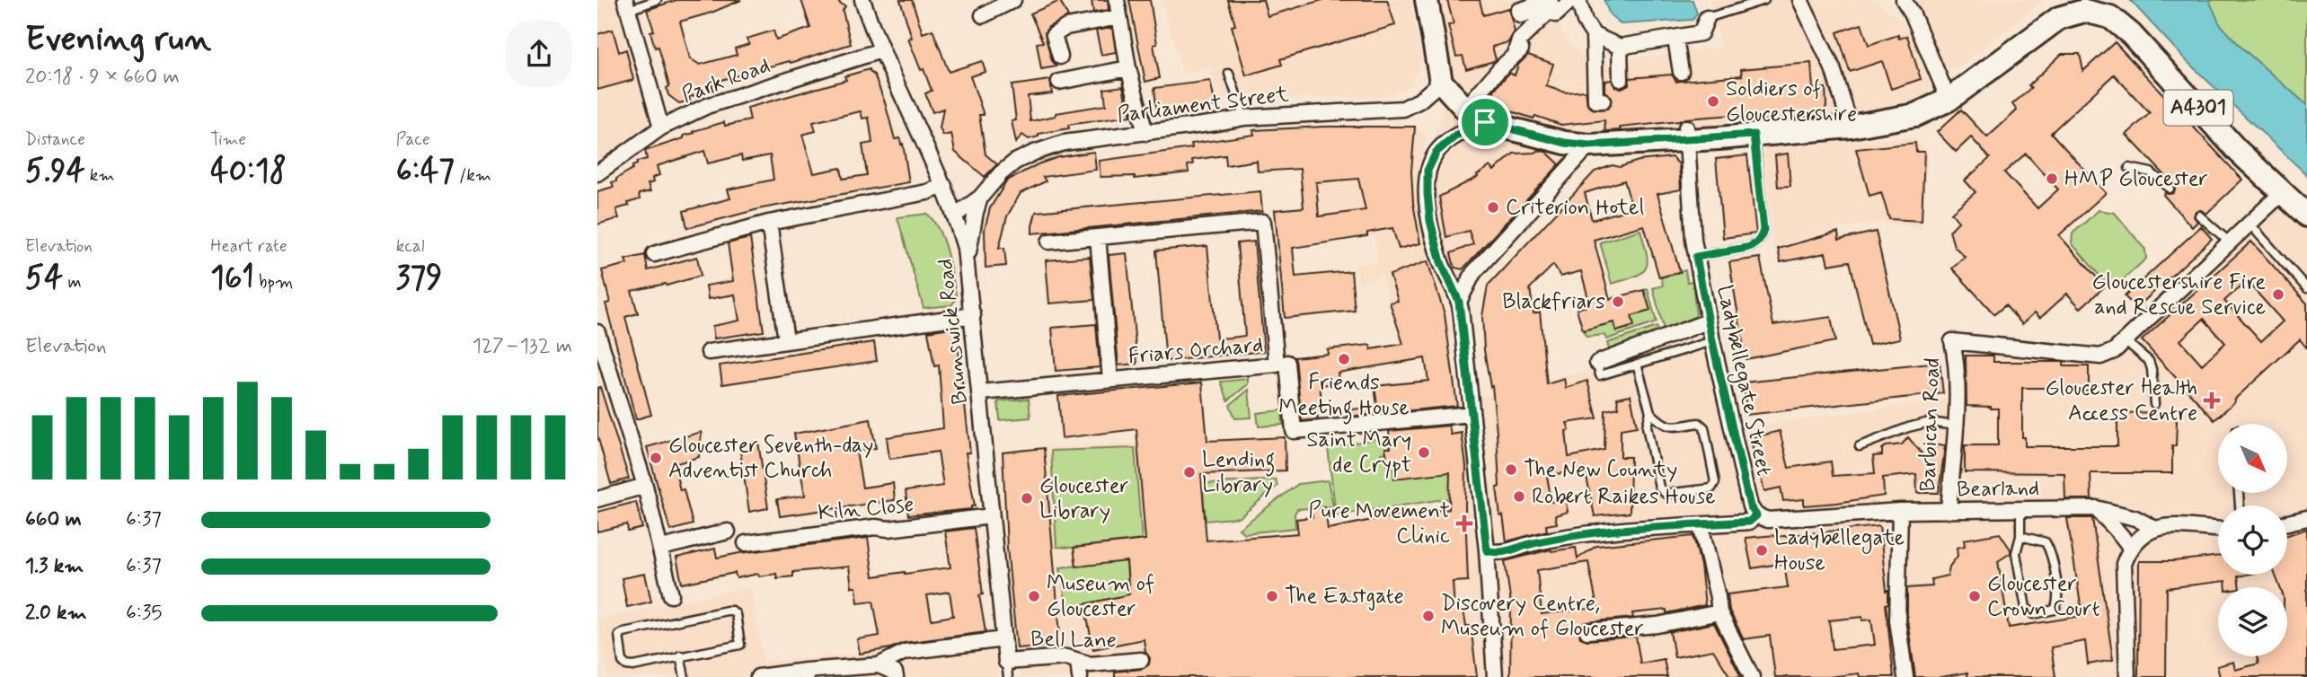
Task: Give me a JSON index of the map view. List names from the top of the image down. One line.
{"streets":{"main road":["A4301"],"street":["Park Road","Parliament Street","Brunswick Road","Friars Orchard","Ladybellegate Street","Barbican Road","Bearland","Kiln Close","Bell Lane"]},"crossings":[["Park Road","Brunswick Road"],["Parliament Street","A4301"],["Parliament Street","Brunswick Road"],["A4301","Ladybellegate Street"],["Brunswick Road","Friars Orchard"],["Brunswick Road","Kiln Close"],["Brunswick Road","Bell Lane"],["Ladybellegate Street","Bearland"],["Barbican Road","Bearland"]],"places":{"other":["Soldiers of Gloucestershire","HMP Gloucester","Criterion Hotel","Gloucestershire Fire and Rescue Service","Blackfriars","Friends Meeting House","Saint Mary de Crypt","Gloucester Seventh-day Adventist Church","The New County","Lending Library","Robert Raikes House","Gloucester Library","Ladybellegate House","Museum of Gloucester","The Eastgate","Gloucester Crown Court","Discovery Centre, Museum of Gloucester"],"health":["Gloucester Health Access Centre","Pure Movement Clinic"]},"north":"bottom right","page":{"heading":["Evening run","20:18 · 9 × 660 m"],"stats":[["Distance","5.94 km"],["Time","40:18"],["Pace","6:47 /km"],["Elevation","54 m"],["Heart rate","161 bpm"],["kcal","379"]],"chart":["Elevation","127–132 m"],"list":[{"name":"660 m","note":"6:37"},{"name":"1.3 km","note":"6:37"},{"name":"2.0 km","note":"6:35"}]}}
